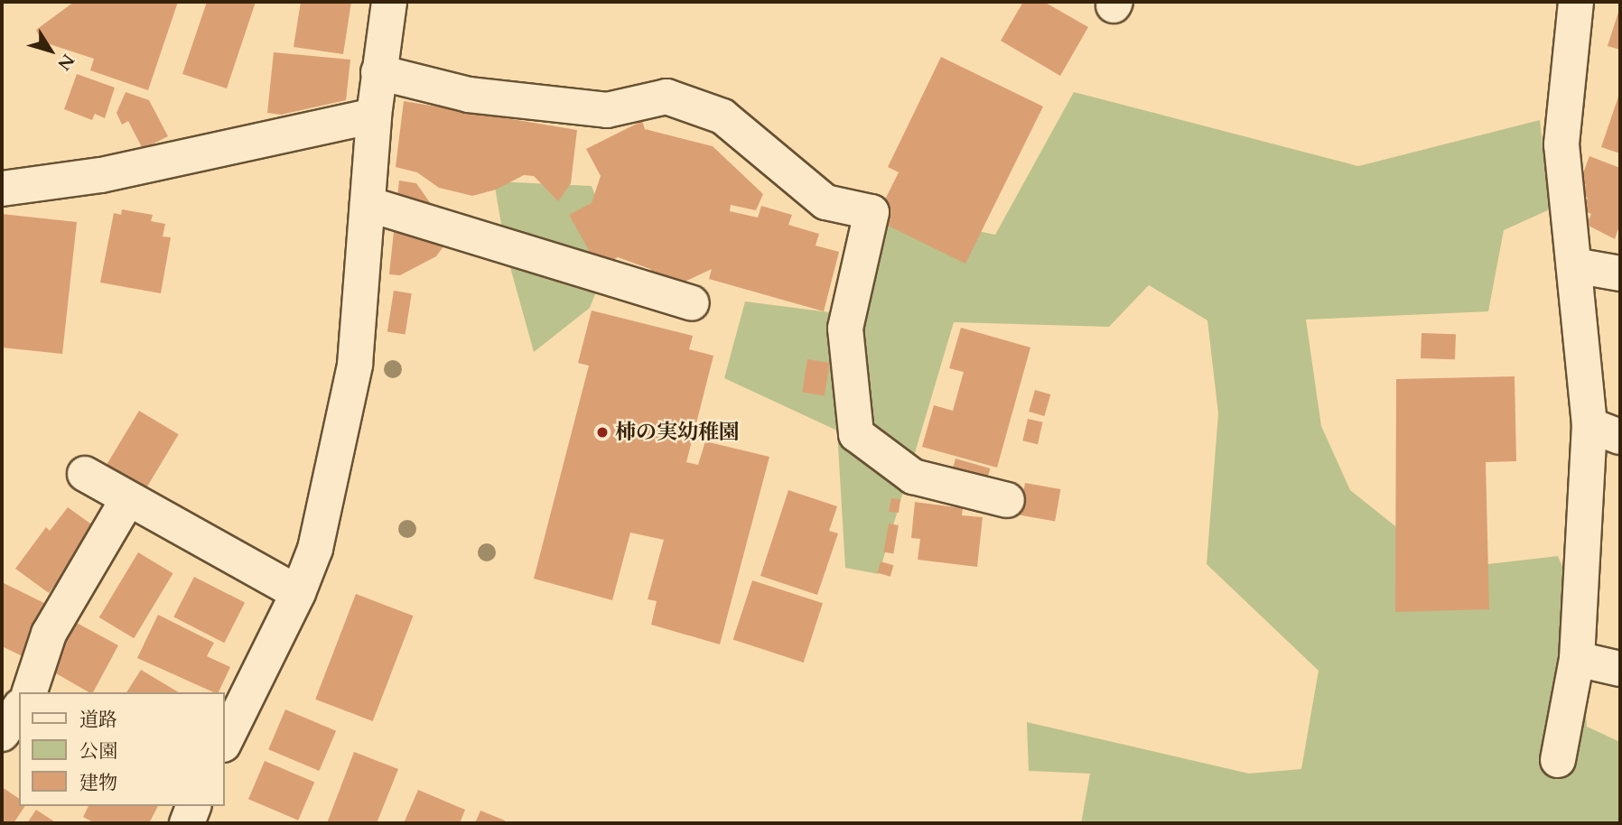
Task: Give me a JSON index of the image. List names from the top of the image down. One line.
{"places":["柿の実幼稚園"],"legend":["道路","公園","建物"],"north":"bottom right"}
